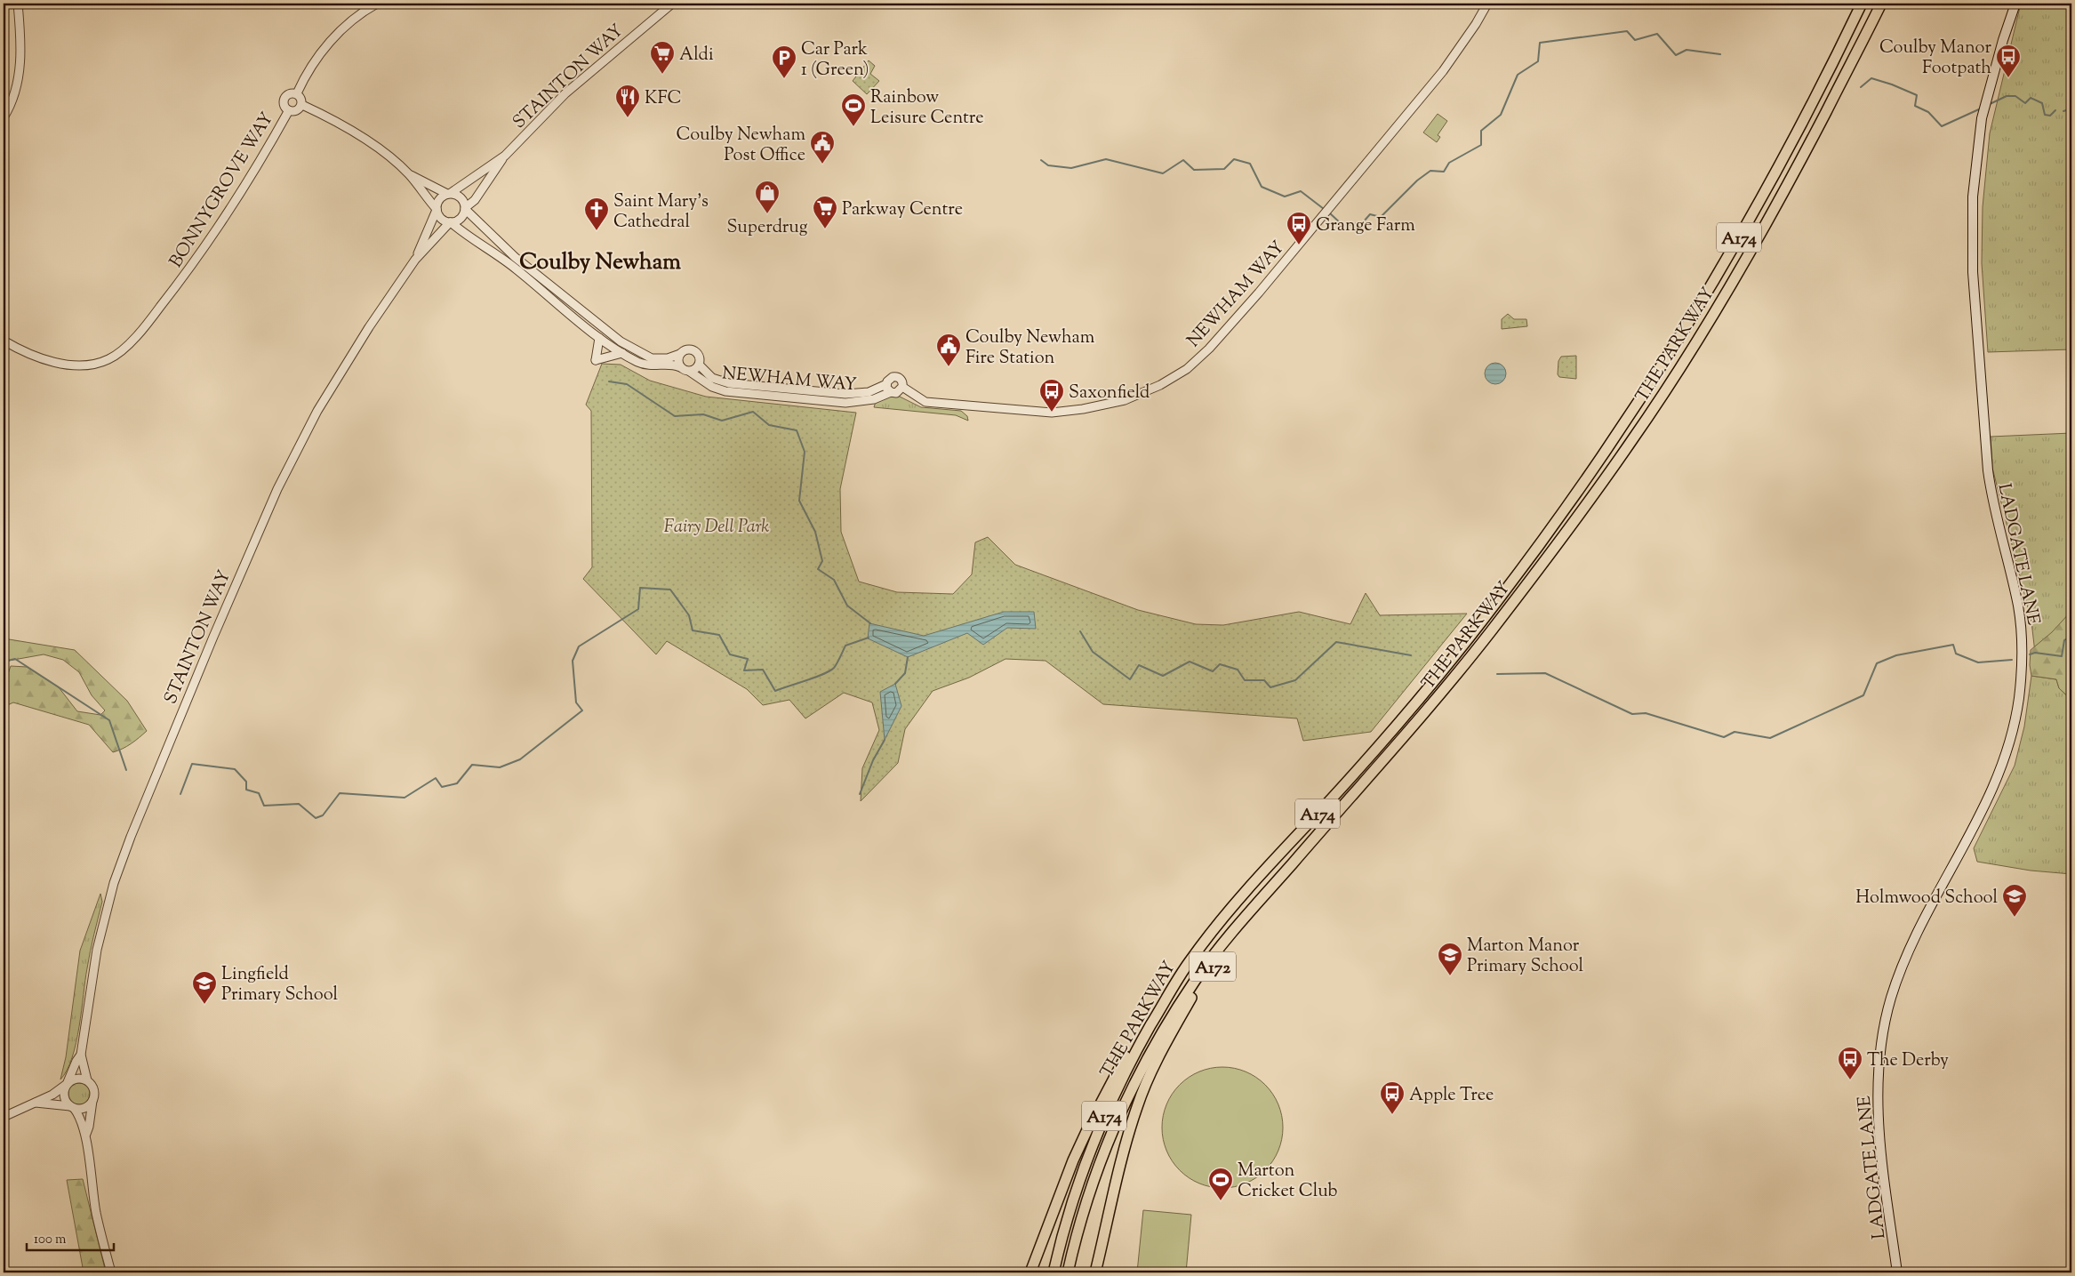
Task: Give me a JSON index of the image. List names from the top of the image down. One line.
{"streets":{"highway":["A174","THE PARKWAY","A172"],"main road":["LADGATE LANE"],"street":["STAINTON WAY","BONNYGROVE WAY","NEWHAM WAY"]},"crossings":[["STAINTON WAY","NEWHAM WAY"],["A174","THE PARKWAY"],["THE PARKWAY","A172"]],"districts":["Coulby Newham"],"parks":["Fairy Dell Park"],"places":{"supermarket":["Aldi","Parkway Centre"],"bus stop":["Coulby Manor Footpath","Grange Farm","Saxonfield","The Derby","Apple Tree"],"parking":["Car Park 1 (Green)"],"restaurant":["KFC"],"sports":["Rainbow Leisure Centre","Marton Cricket Club"],"public building":["Coulby Newham Post Office","Coulby Newham Fire Station"],"shop":["Superdrug"],"church":["Saint Mary's Cathedral"],"school or university":["Holmwood School","Marton Manor Primary School","Lingfield Primary School"]},"scale_bar":"100 m"}
